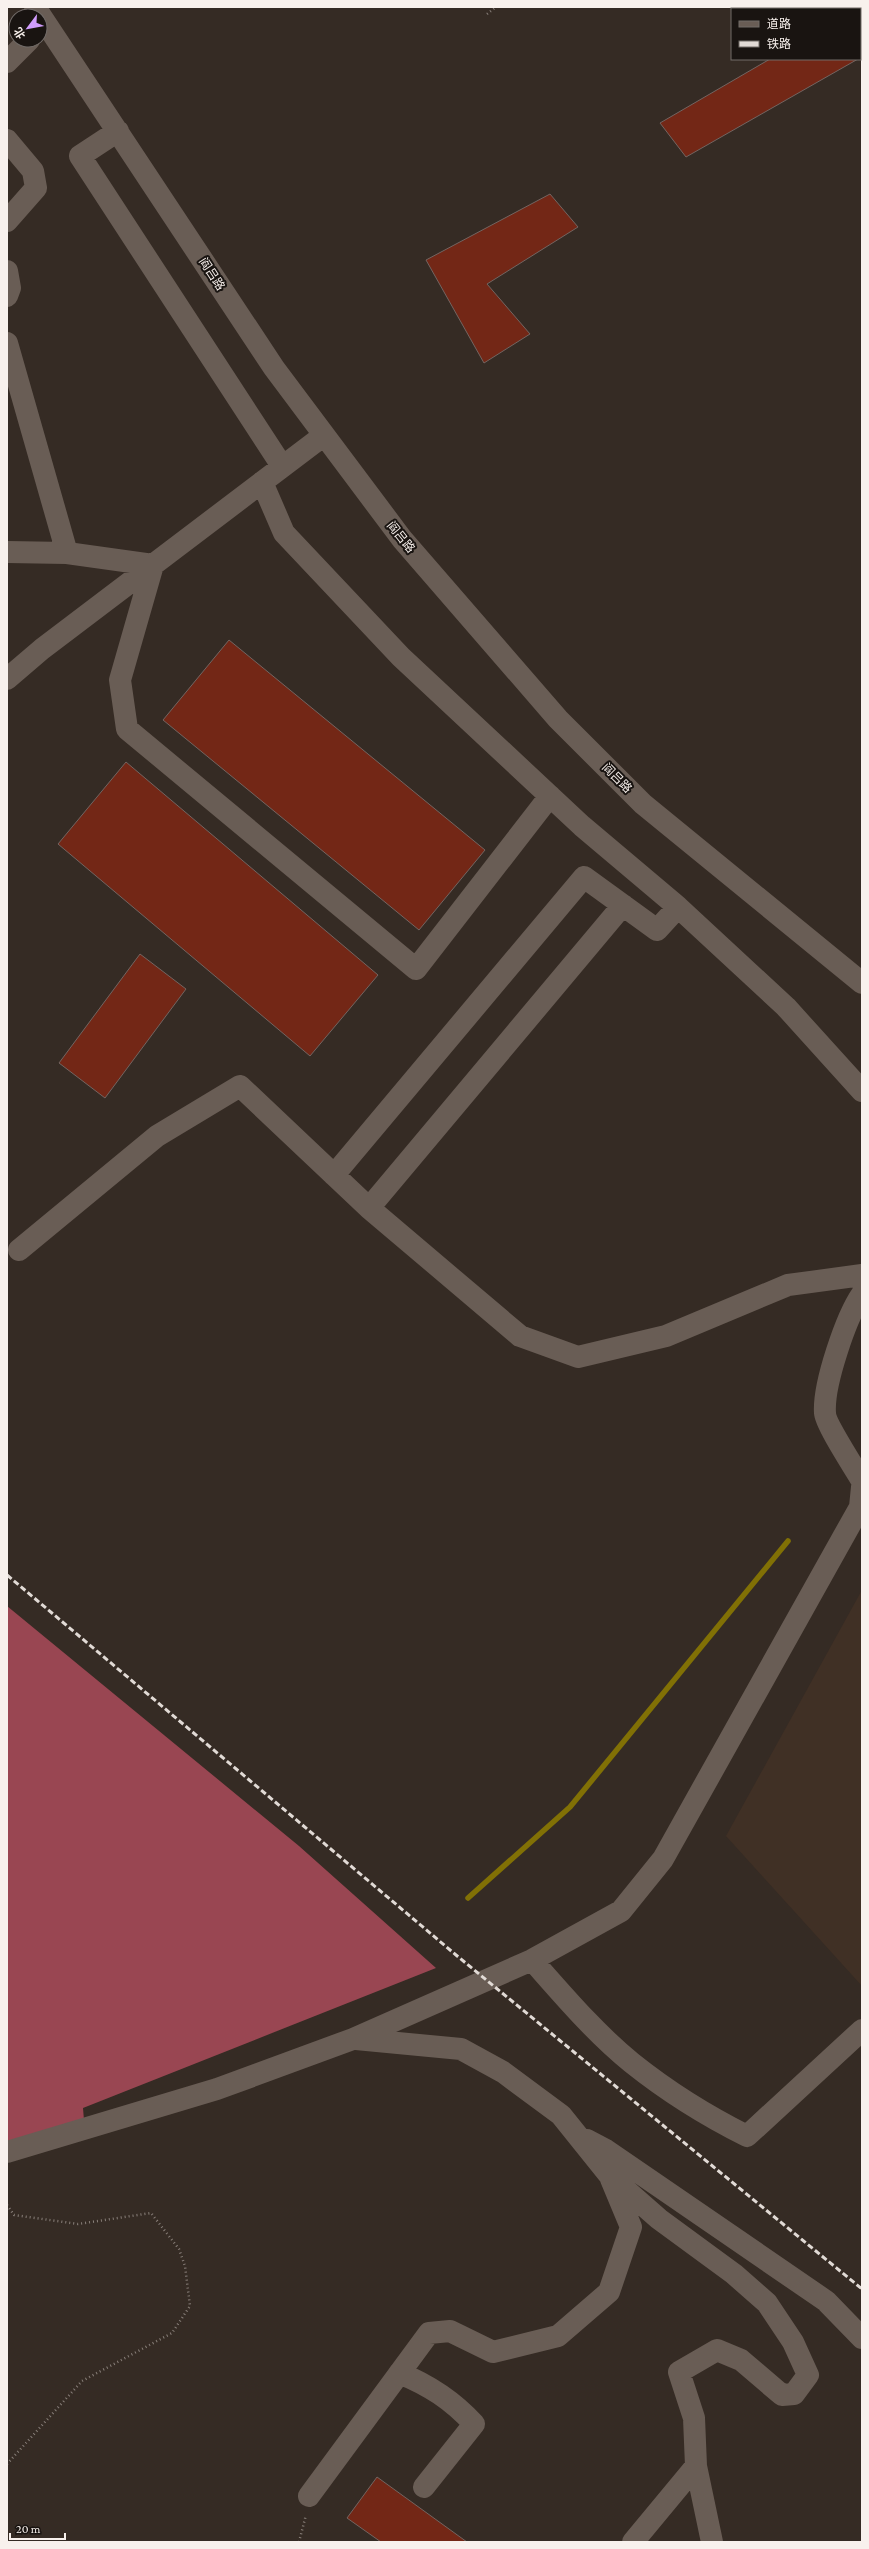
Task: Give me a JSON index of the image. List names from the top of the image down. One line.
{"streets":{"street":["阎吕路"]},"legend":["道路","铁路"],"scale_bar":"20 m","north":"bottom left"}
